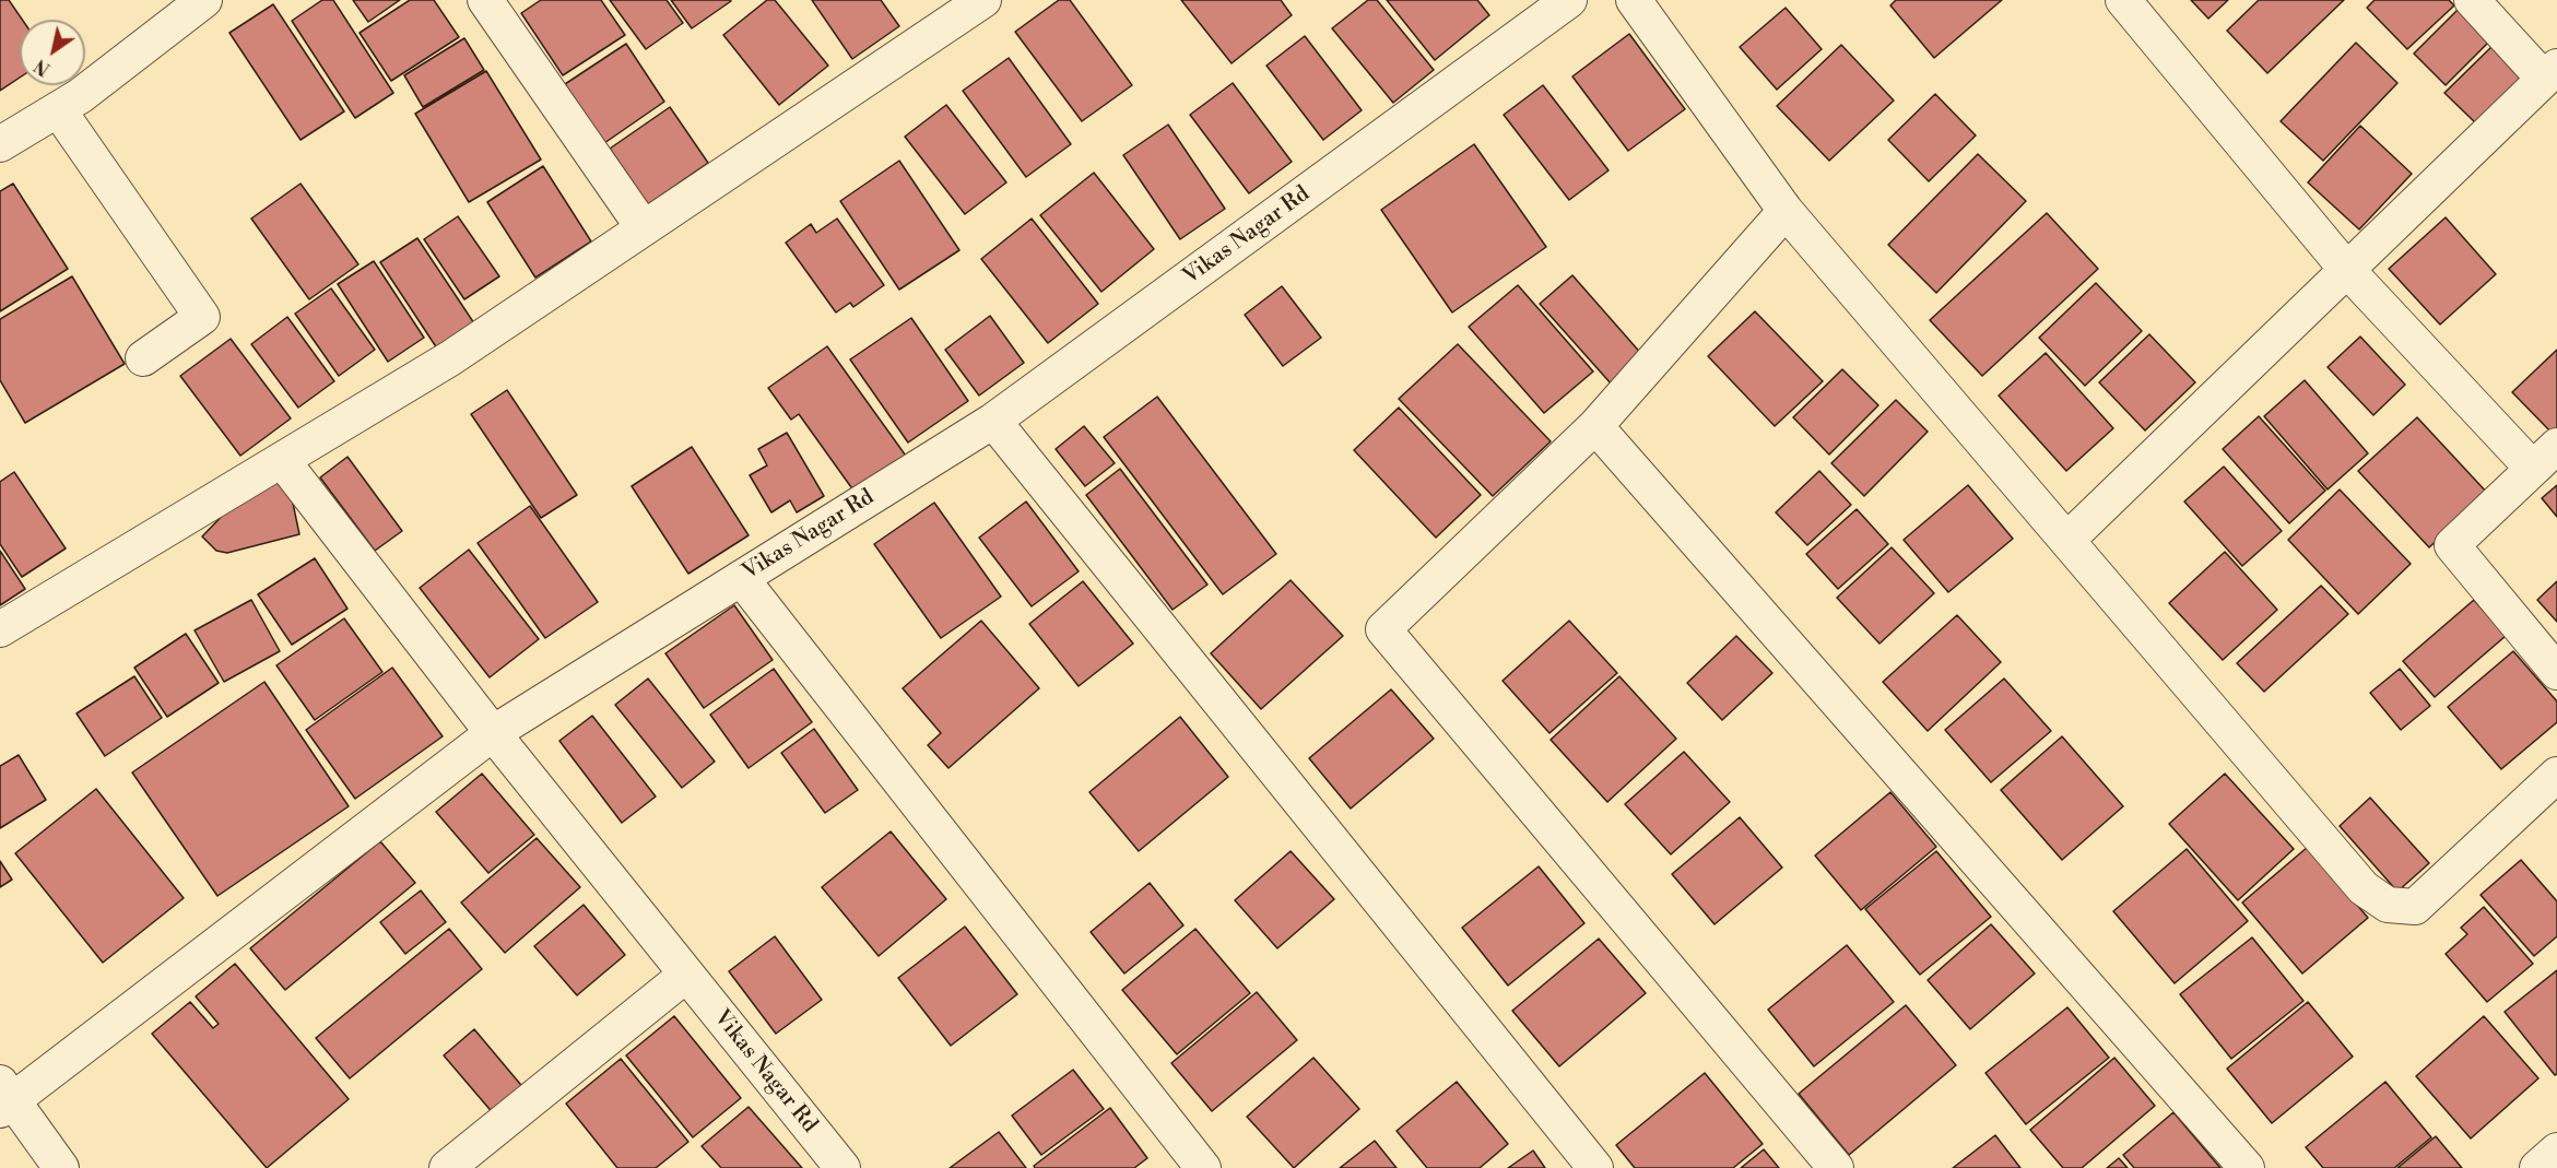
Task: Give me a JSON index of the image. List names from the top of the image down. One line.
{"streets":{"street":["Vikas Nagar Rd"]},"north":"bottom left"}
